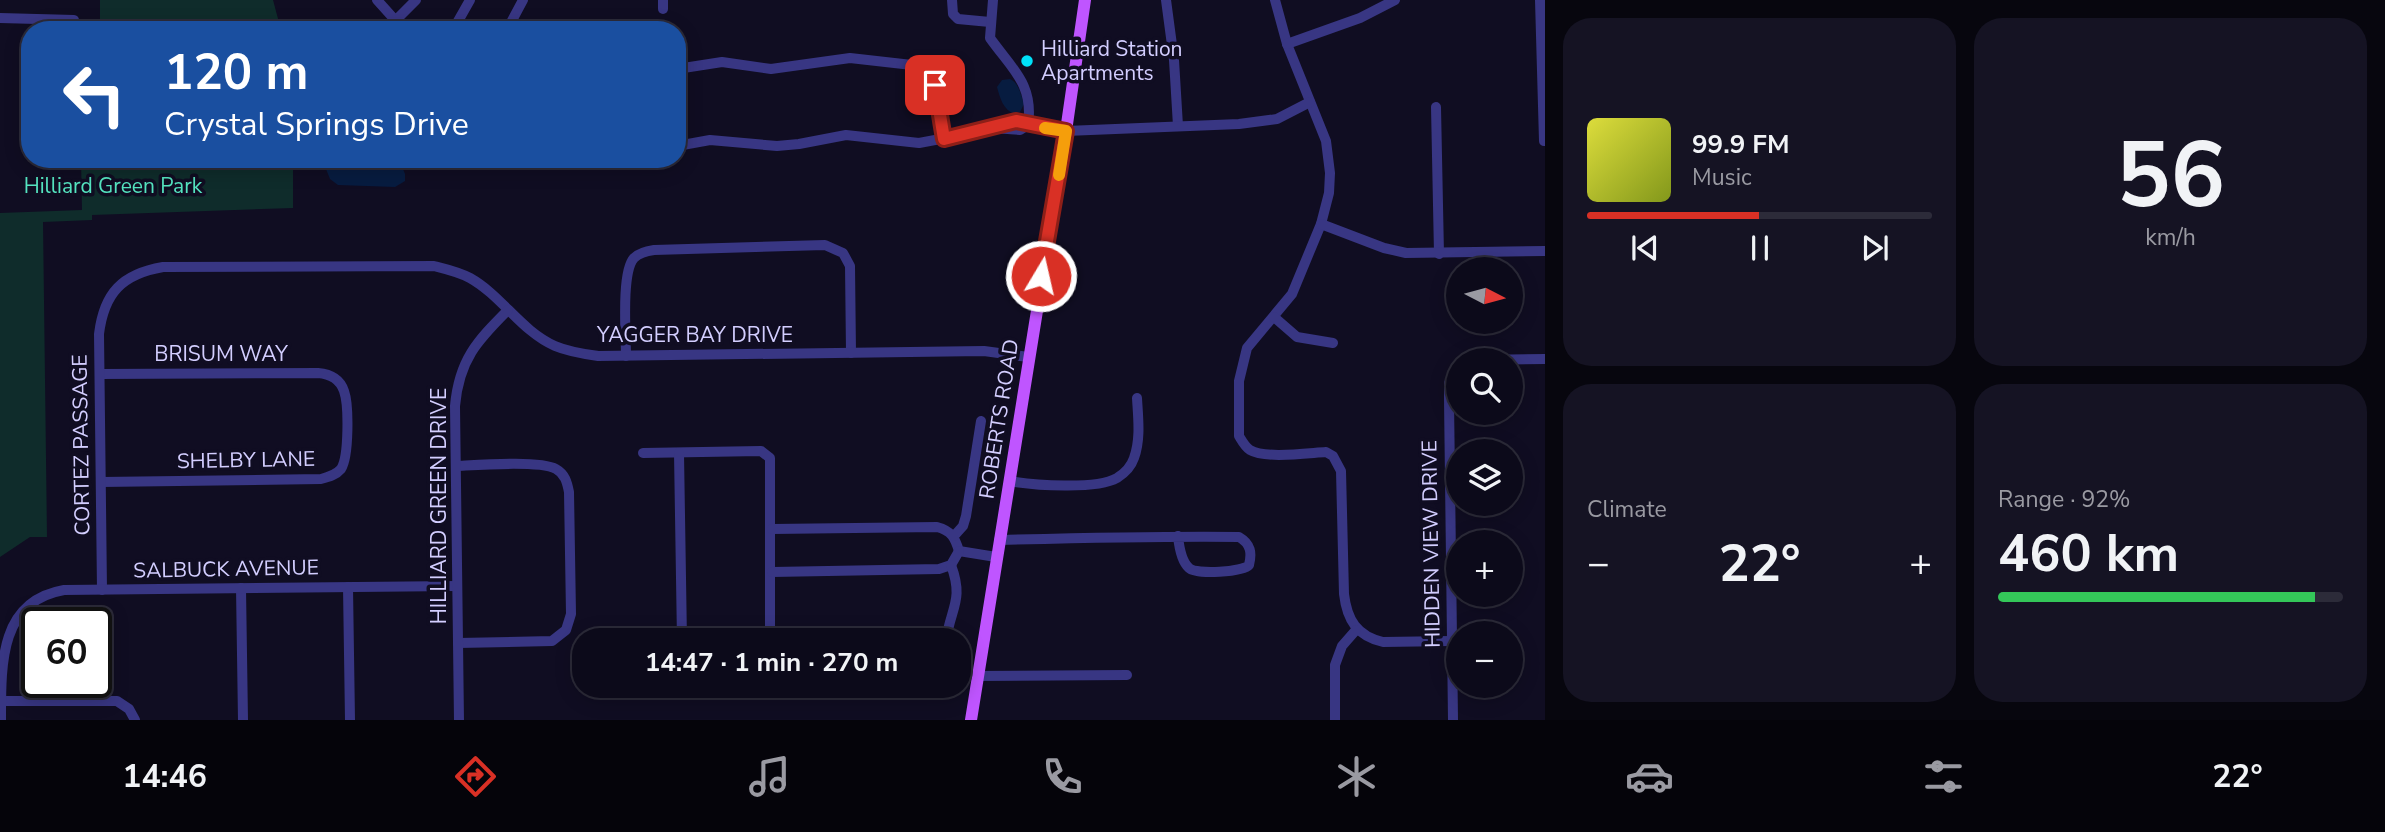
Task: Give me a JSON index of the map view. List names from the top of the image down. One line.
{"streets":{"main road":["ROBERTS ROAD"],"street":["YAGGER BAY DRIVE","BRISUM WAY","CORTEZ PASSAGE","SHELBY LANE","HILLIARD GREEN DRIVE","HIDDEN VIEW DRIVE","SALBUCK AVENUE"]},"crossings":[["YAGGER BAY DRIVE","ROBERTS ROAD"],["YAGGER BAY DRIVE","CORTEZ PASSAGE"],["YAGGER BAY DRIVE","HILLIARD GREEN DRIVE"],["BRISUM WAY","CORTEZ PASSAGE"],["BRISUM WAY","SHELBY LANE"],["CORTEZ PASSAGE","SHELBY LANE"],["CORTEZ PASSAGE","SALBUCK AVENUE"],["HILLIARD GREEN DRIVE","SALBUCK AVENUE"]],"parks":["Hilliard Green Park"],"places":["Hilliard Station Apartments"],"north":"right","page":{"tile":[["56","km/h"],"Climate",["Range · 92%","460 km"]],"turn":["120 m","Crystal Springs Drive"],"song":["99.9 FM","Music"],"map_buttons":["+","−"],"heat":["−","22°","+"],"limit":"60","trip":"14:47 · 1 min · 270 m","tabs":["14:46","22°"]}}
